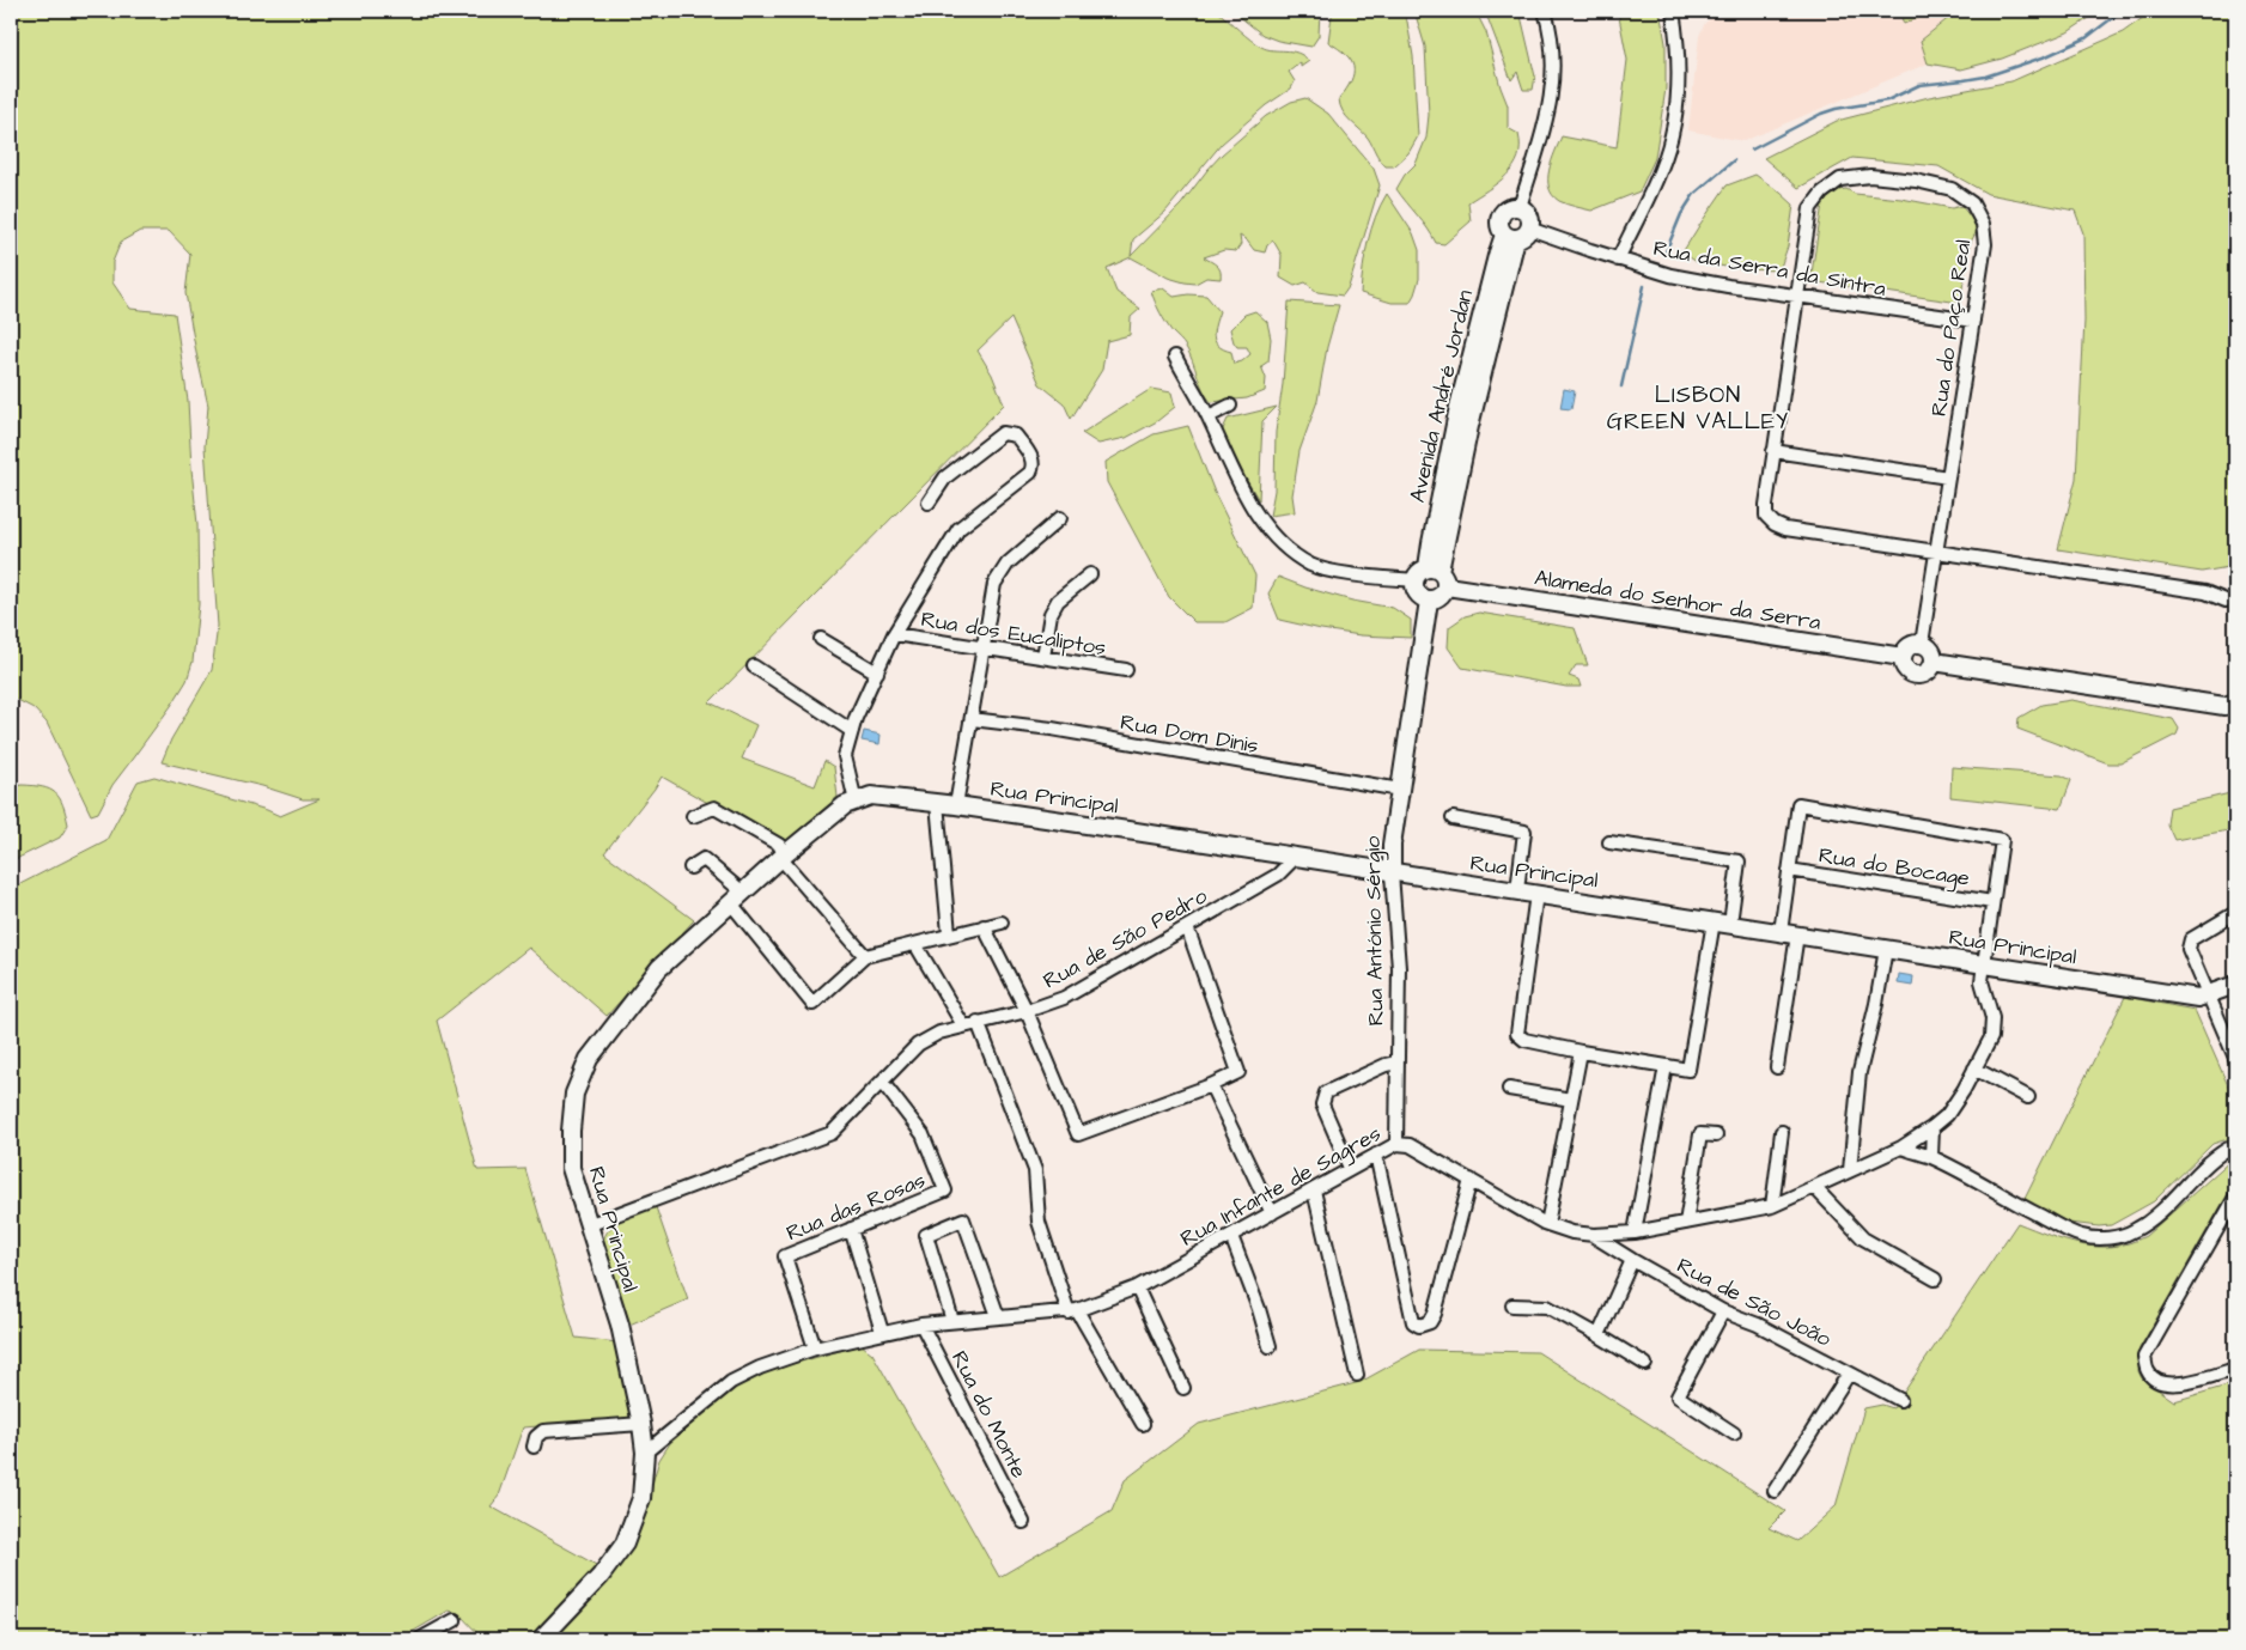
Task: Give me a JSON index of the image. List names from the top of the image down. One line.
{"streets":{"street":["Rua da Serra da Sintra","Rua do Paço Real","Avenida André Jordan","Alameda do Senhor da Serra","Rua dos Eucaliptos","Rua Dom Dinis","Rua Principal","Rua do Bocage","Rua António Sérgio","Rua de São Pedro","Rua Infante de Sagres","Rua das Rosas","Rua de São João","Rua do Monte"]},"crossings":[["Rua da Serra da Sintra","Rua do Paço Real"],["Rua da Serra da Sintra","Avenida André Jordan"],["Rua do Paço Real","Alameda do Senhor da Serra"],["Avenida André Jordan","Alameda do Senhor da Serra"],["Rua Dom Dinis","Rua António Sérgio"],["Rua Principal","Rua António Sérgio"],["Rua Principal","Rua de São Pedro"],["Rua Principal","Rua Infante de Sagres"],["Rua do Bocage","Rua Infante de Sagres"],["Rua António Sérgio","Rua Infante de Sagres"],["Rua de São Pedro","Rua das Rosas"],["Rua Infante de Sagres","Rua das Rosas"],["Rua Infante de Sagres","Rua de São João"],["Rua Infante de Sagres","Rua do Monte"]],"districts":["LISBON GREEN VALLEY"]}
